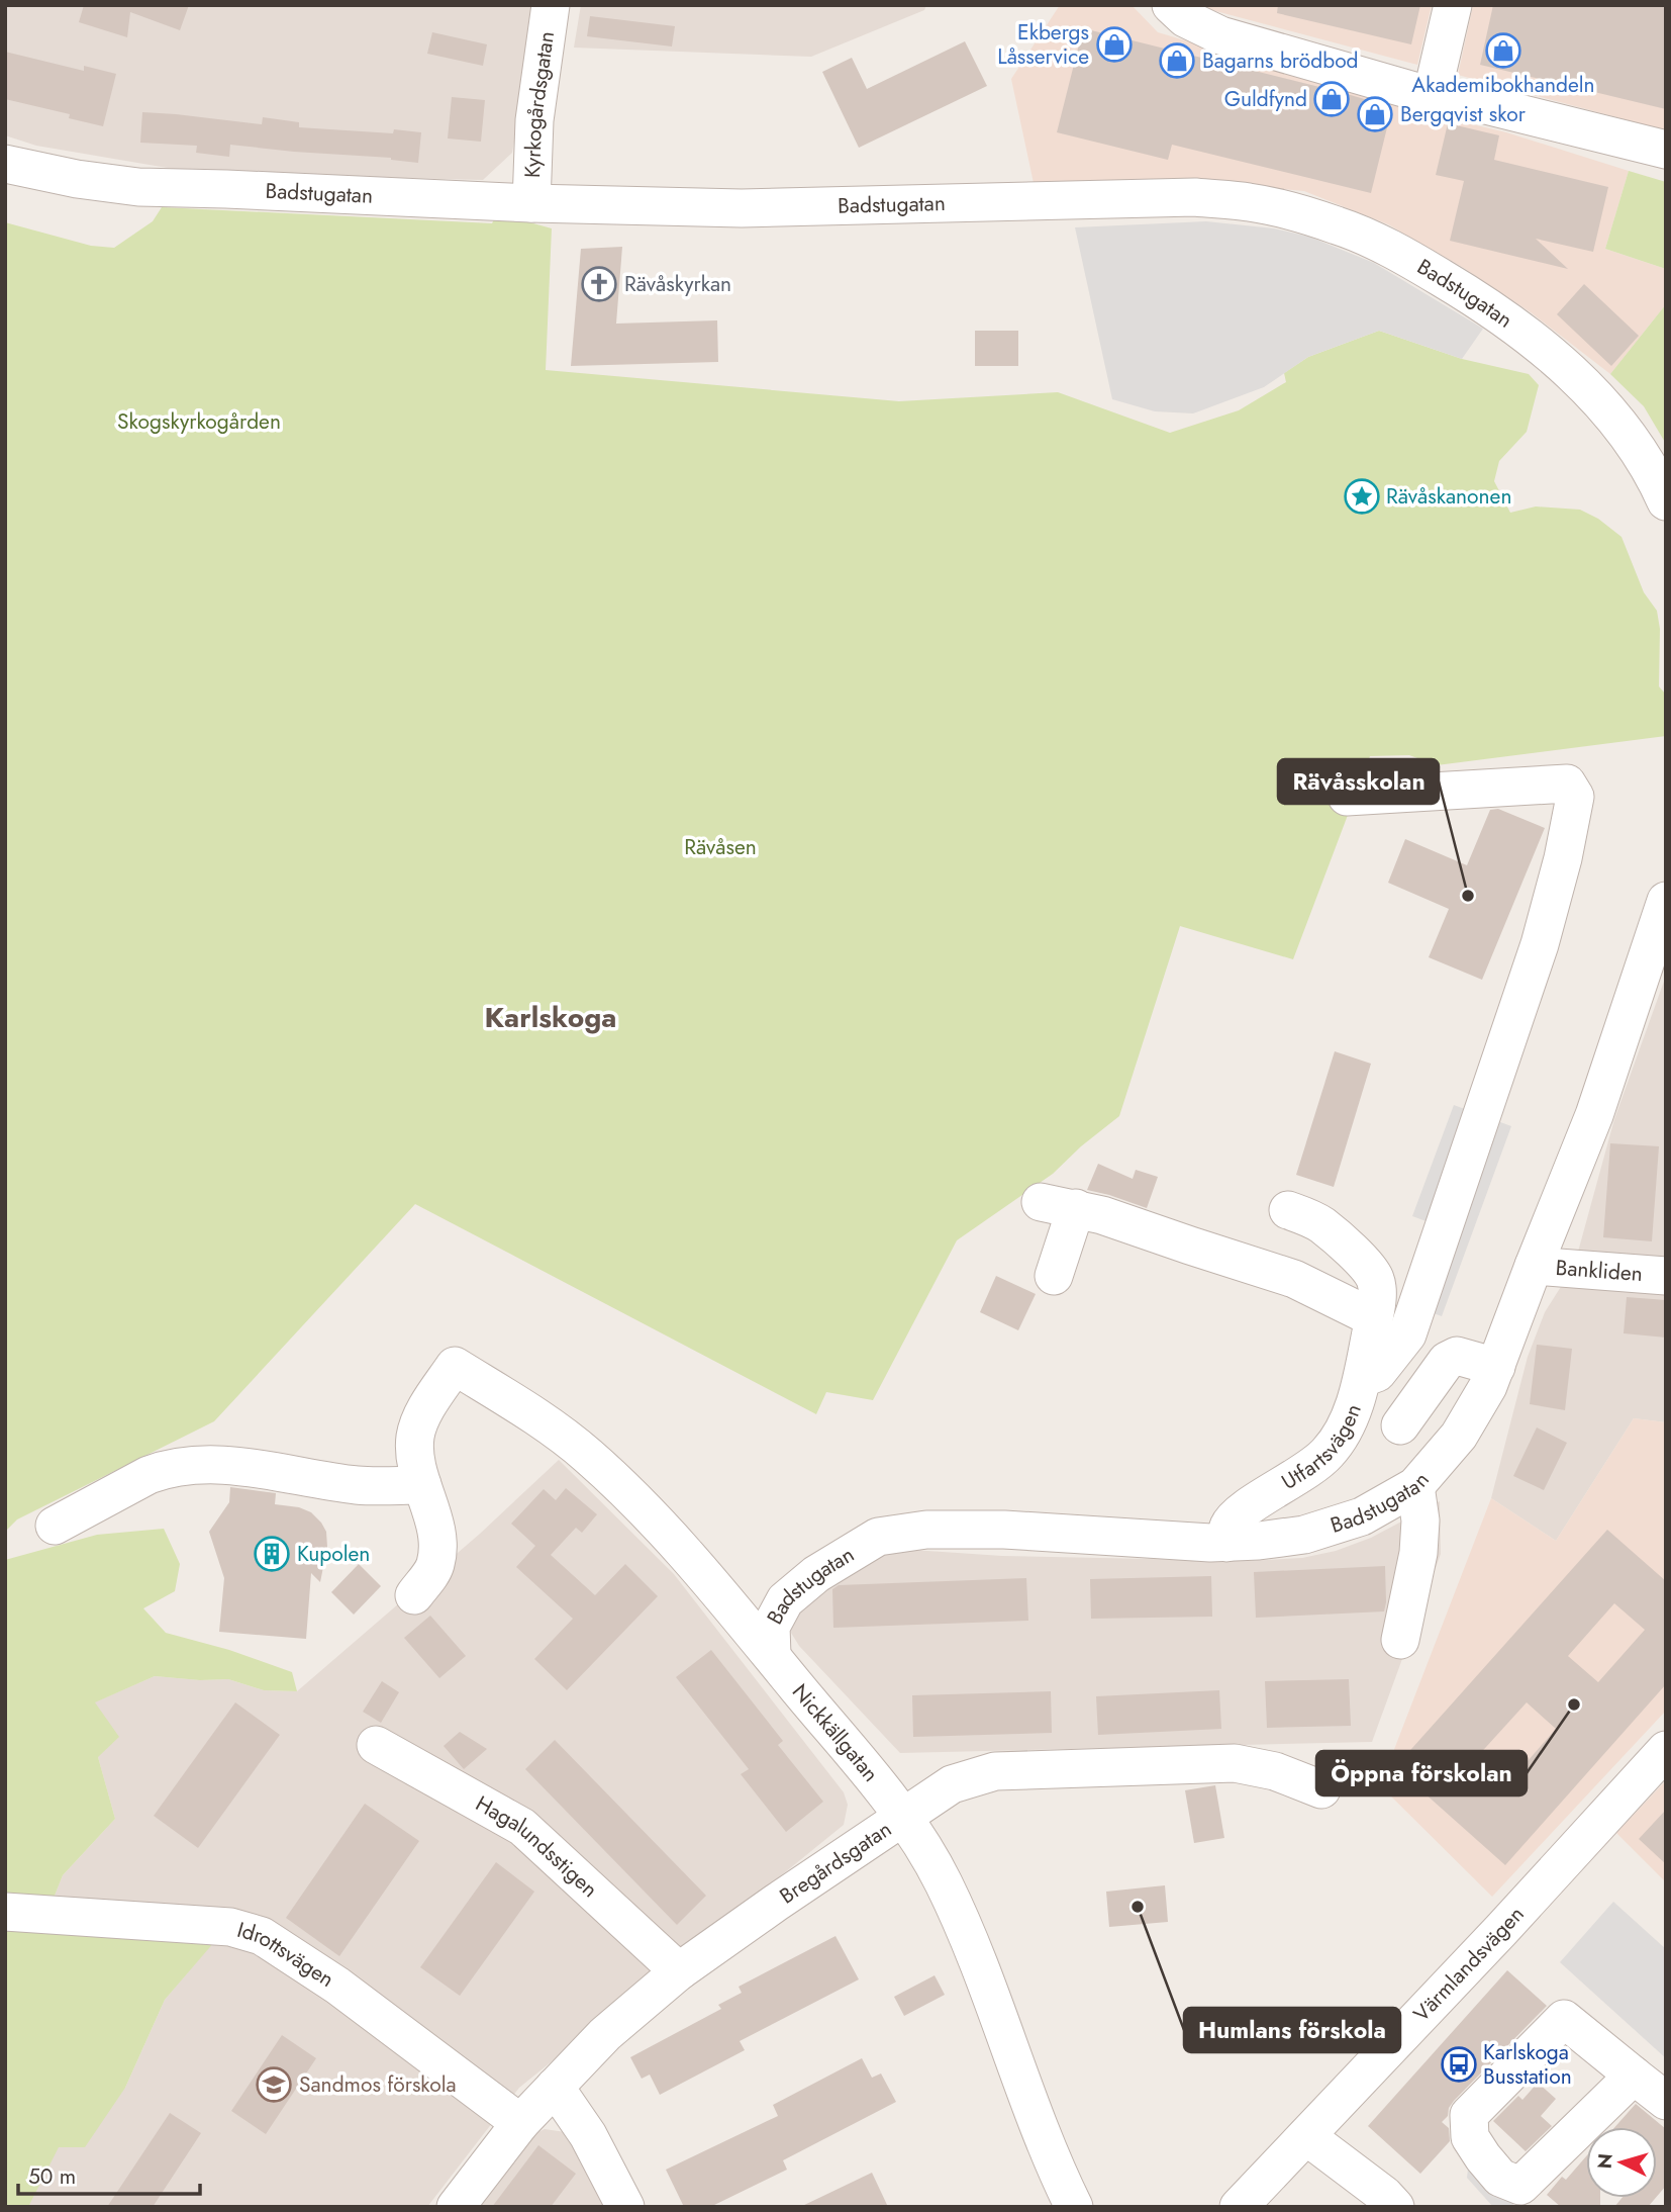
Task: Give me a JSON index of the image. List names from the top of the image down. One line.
{"streets":{"street":["Kyrkogårdsgatan","Badstugatan","Bankliden","Utfartsvägen","Nickkällgatan","Hagalundsstigen","Bregårdsgatan","Idrottsvägen","Värmlandsvägen"]},"crossings":[["Kyrkogårdsgatan","Badstugatan"],["Badstugatan","Bankliden"],["Badstugatan","Utfartsvägen"],["Badstugatan","Nickkällgatan"],["Nickkällgatan","Bregårdsgatan"],["Hagalundsstigen","Bregårdsgatan"],["Bregårdsgatan","Idrottsvägen"]],"districts":["Karlskoga"],"parks":["Skogskyrkogården","Rävåsen"],"places":{"shop":["Ekbergs Låsservice","Akademibokhandeln","Bagarns brödbod","Guldfynd","Bergqvist skor"],"church":["Rävåskyrkan"],"place":["Rävåskanonen"],"other":["Rävåsskolan","Öppna förskolan","Humlans förskola"],"building":["Kupolen"],"bus stop":["Karlskoga Busstation"],"school or university":["Sandmos förskola"]},"scale_bar":"50 m","north":"left"}
